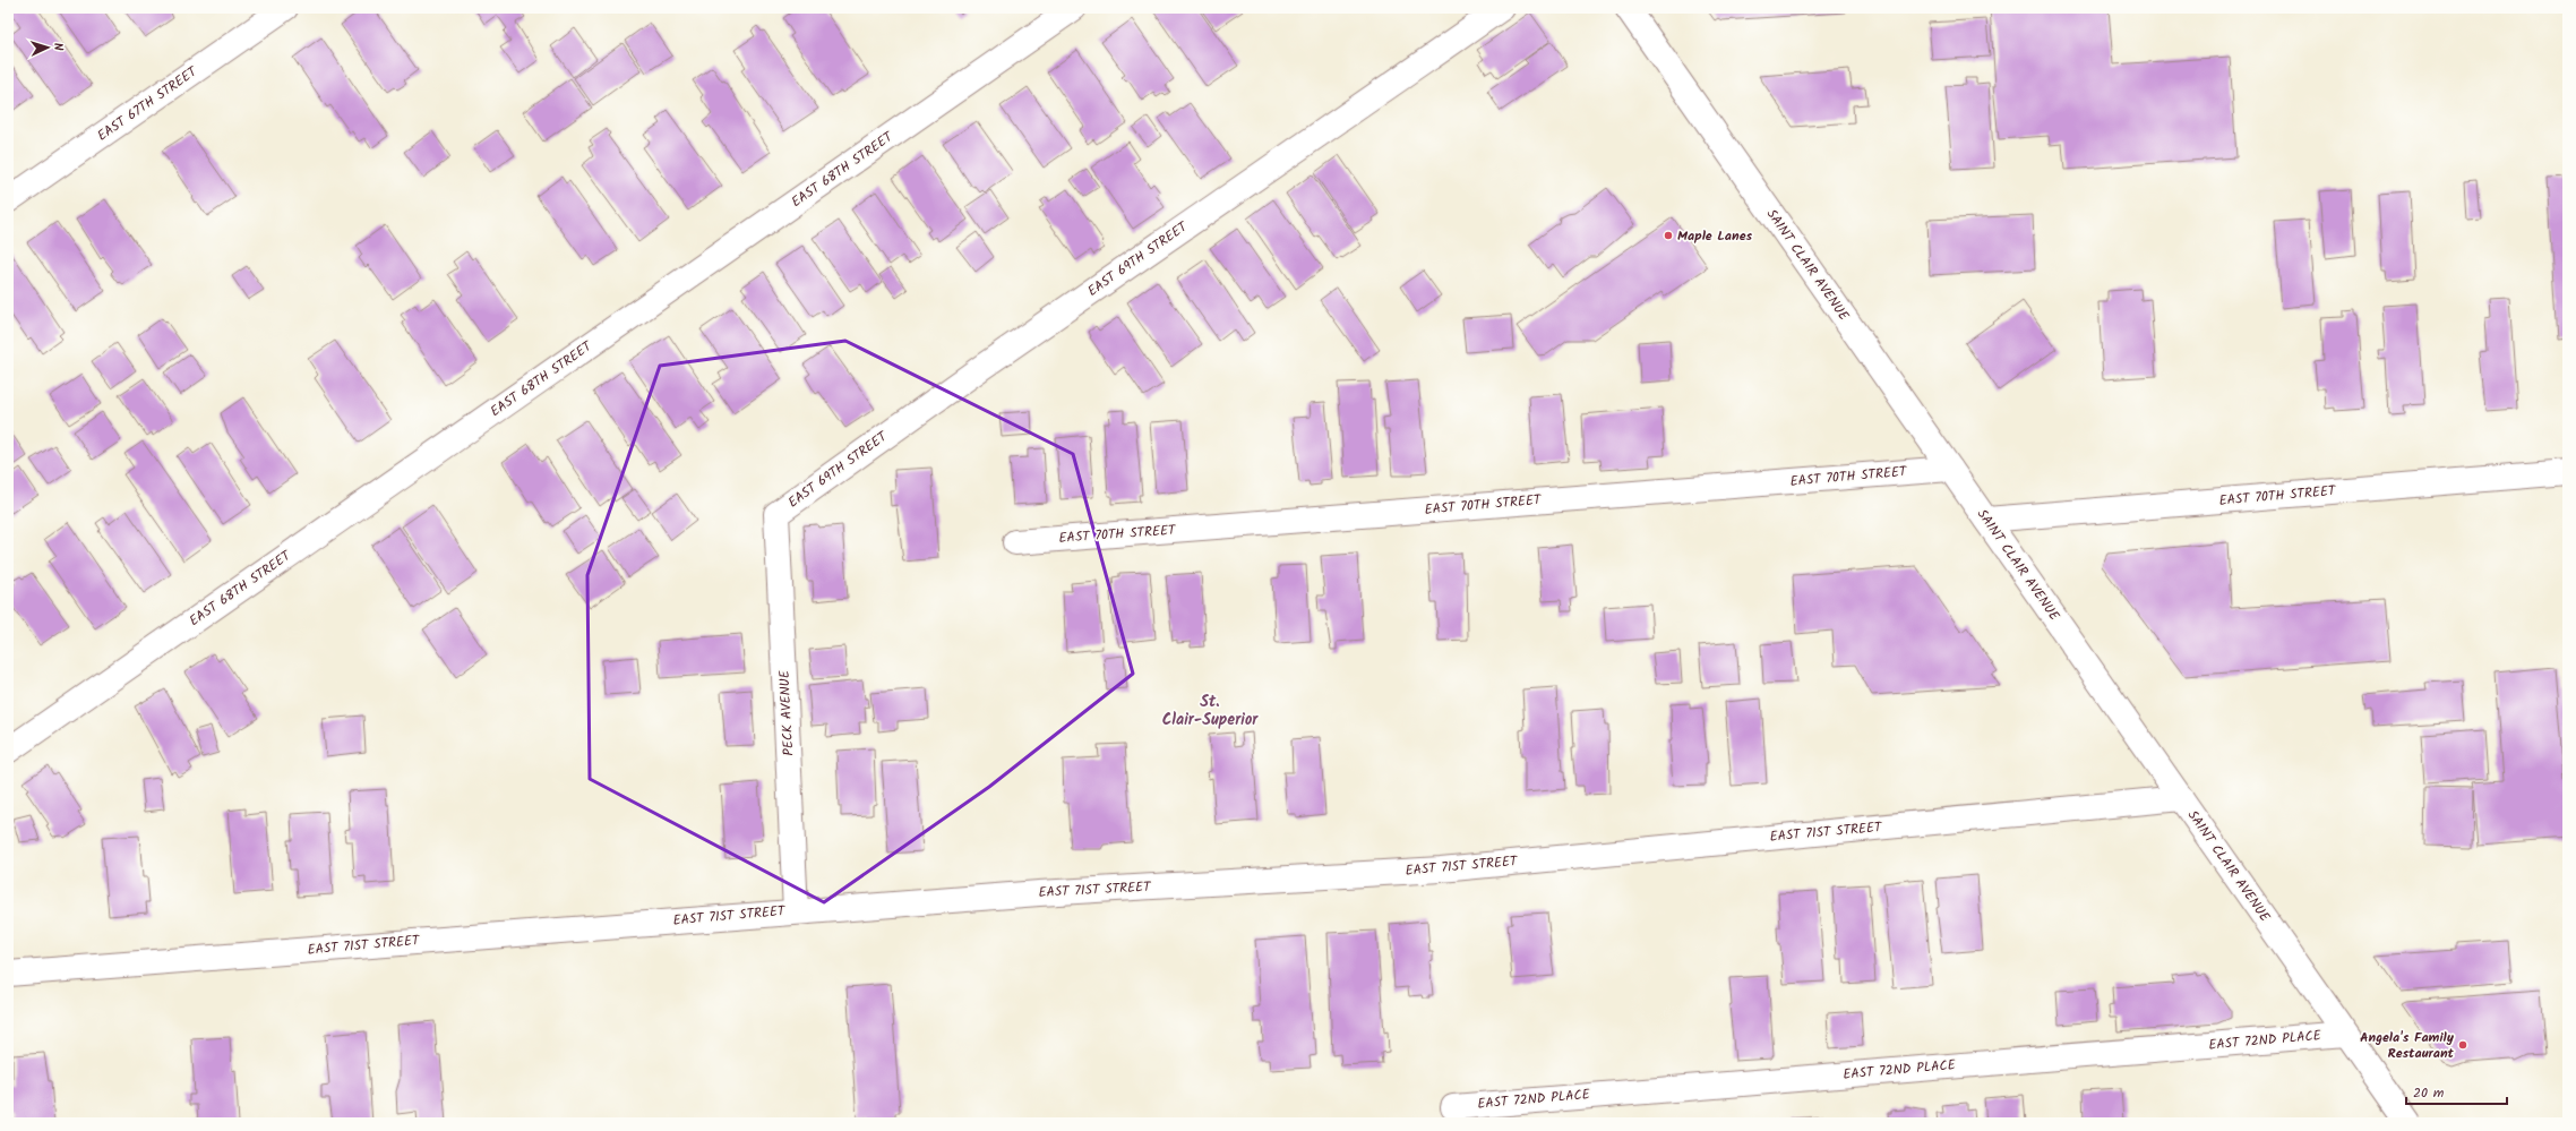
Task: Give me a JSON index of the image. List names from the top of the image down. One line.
{"streets":{"street":["EAST 67TH STREET","EAST 68TH STREET","EAST 69TH STREET","SAINT CLAIR AVENUE","EAST 70TH STREET","PECK AVENUE","EAST 71ST STREET","EAST 72ND PLACE"]},"crossings":[["EAST 69TH STREET","PECK AVENUE"],["SAINT CLAIR AVENUE","EAST 70TH STREET"],["SAINT CLAIR AVENUE","EAST 71ST STREET"],["SAINT CLAIR AVENUE","EAST 72ND PLACE"],["PECK AVENUE","EAST 71ST STREET"]],"districts":["St. Clair-Superior"],"places":["Maple Lanes","Angela's Family Restaurant"],"scale_bar":"20 m","north":"right"}
